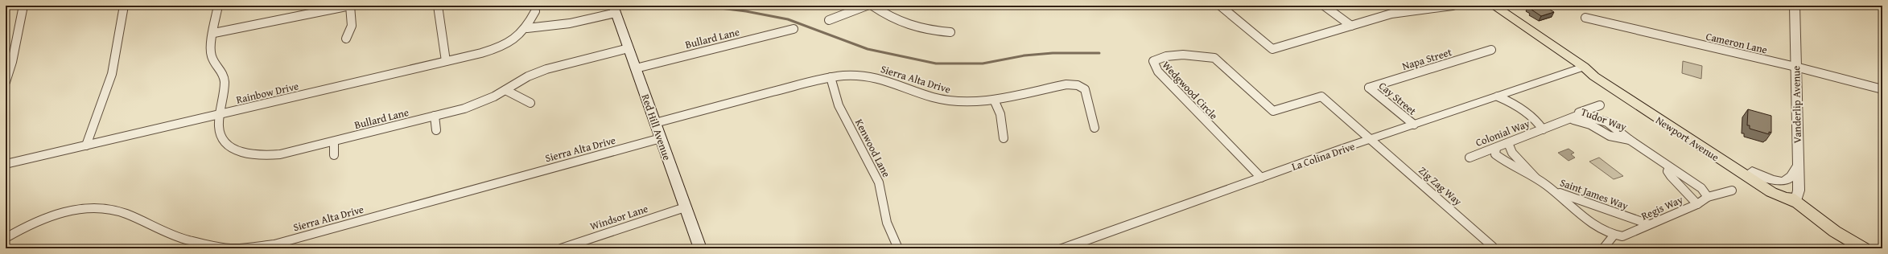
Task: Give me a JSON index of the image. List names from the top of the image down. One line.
{"streets":{"main road":["Red Hill Avenue","Newport Avenue"],"street":["Bullard Lane","Cameron Lane","Napa Street","Sierra Alta Drive","Wedgwood Circle","Rainbow Drive","Cay Street","Vanderlip Avenue","Tudor Way","Colonial Way","Kenwood Lane","La Colina Drive","Zig Zag Way","Saint James Way","Regis Way","Windsor Lane"]},"crossings":[["Bullard Lane","Rainbow Drive"],["Bullard Lane","Red Hill Avenue"],["Cameron Lane","Vanderlip Avenue"],["Napa Street","Cay Street"],["Sierra Alta Drive","Red Hill Avenue"],["Sierra Alta Drive","Kenwood Lane"],["Wedgwood Circle","La Colina Drive"],["Wedgwood Circle","Zig Zag Way"],["Cay Street","La Colina Drive"],["Vanderlip Avenue","Newport Avenue"],["Tudor Way","Colonial Way"],["Tudor Way","Regis Way"],["Red Hill Avenue","Windsor Lane"],["Colonial Way","La Colina Drive"],["Colonial Way","Saint James Way"],["Newport Avenue","La Colina Drive"],["La Colina Drive","Zig Zag Way"],["Saint James Way","Regis Way"]]}
